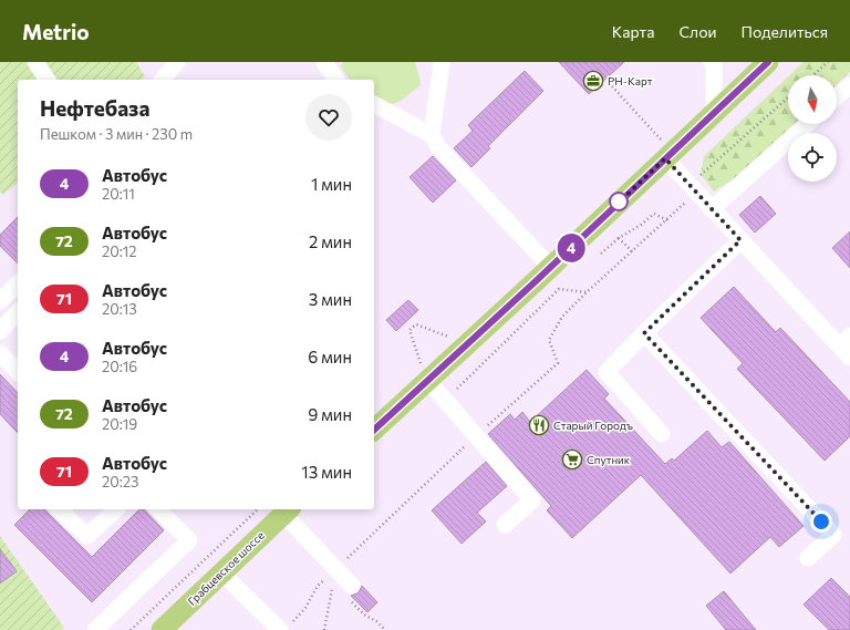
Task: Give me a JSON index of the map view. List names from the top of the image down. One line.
{"streets":{"main road":["Грабцевское шоссе"]},"places":{"office":["РН-Карт"],"restaurant":["Старый Городъ"],"supermarket":["Спутник"]},"lines":["bus line 4"],"north":"bottom","page":{"header":"Metrio","nav":["Карта","Слои","Поделиться"],"on_map":"4","heading":["Нефтебаза","Пешком · 3 мин · 230 m"],"list":[{"mark":"4","name":"Автобус","note":"20:11","value":"1 мин"},{"mark":"72","name":"Автобус","note":"20:12","value":"2 мин"},{"mark":"71","name":"Автобус","note":"20:13","value":"3 мин"},{"mark":"4","name":"Автобус","note":"20:16","value":"6 мин"},{"mark":"72","name":"Автобус","note":"20:19","value":"9 мин"},{"mark":"71","name":"Автобус","note":"20:23","value":"13 мин"}]}}
